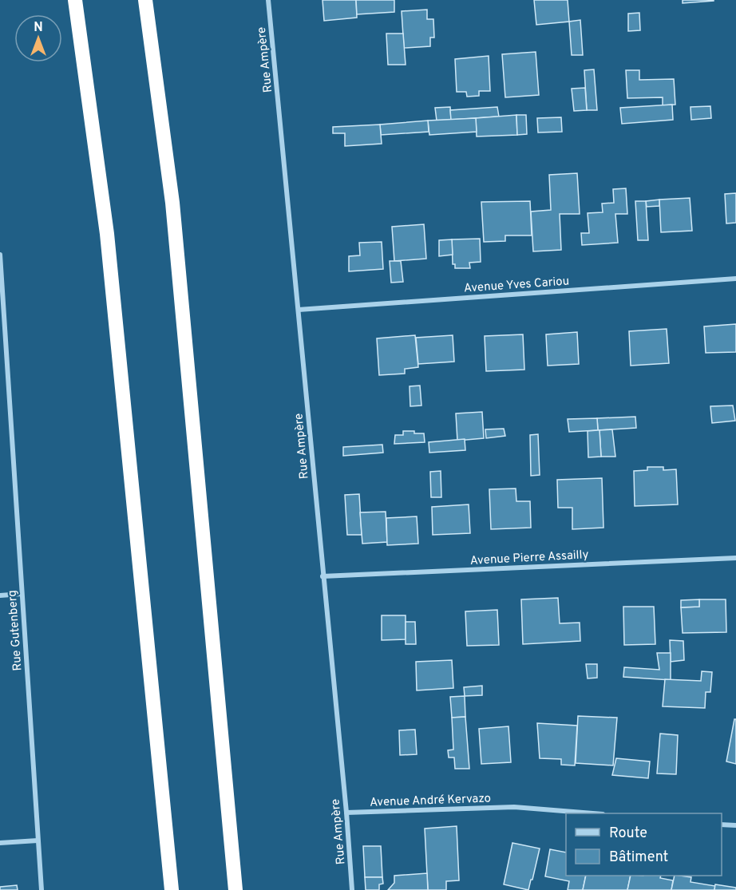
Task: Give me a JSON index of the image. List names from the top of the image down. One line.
{"streets":{"street":["Rue Ampère","Avenue Yves Cariou","Avenue Pierre Assailly","Rue Gutenberg","Avenue André Kervazo"]},"crossings":[["Rue Ampère","Avenue Yves Cariou"],["Rue Ampère","Avenue Pierre Assailly"],["Rue Ampère","Avenue André Kervazo"]],"legend":["Route","Bâtiment"],"north":"top"}
